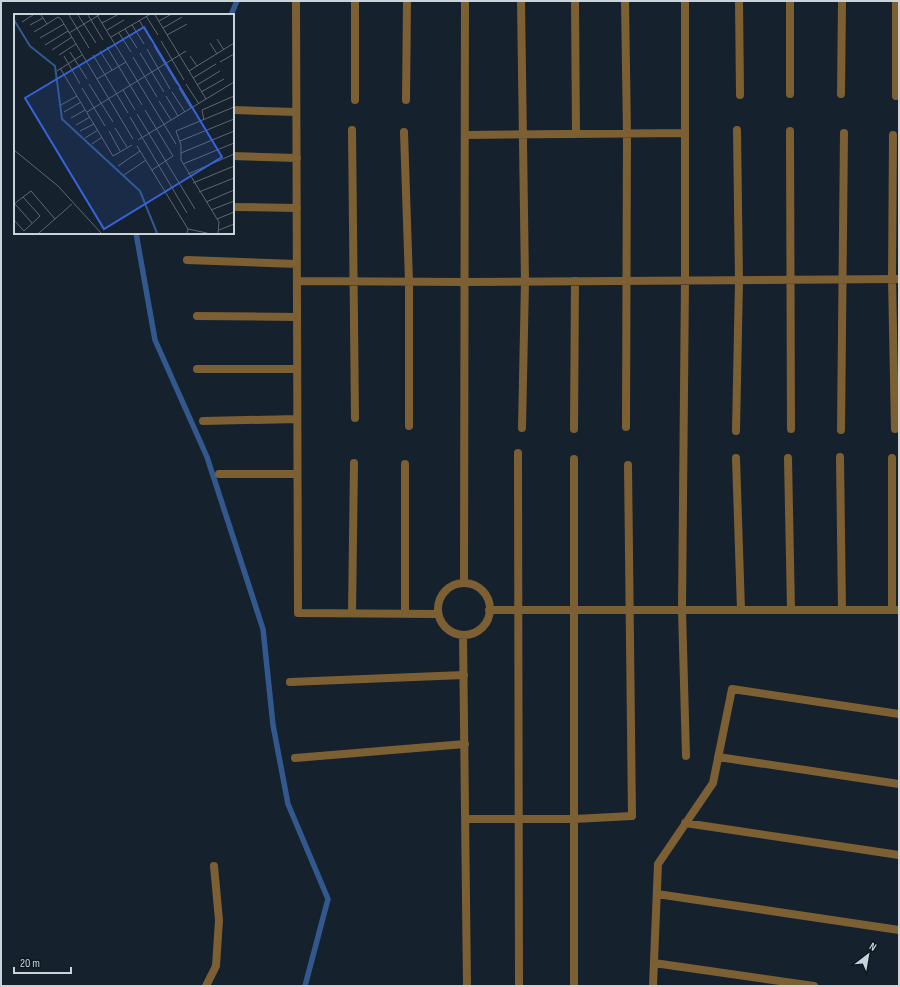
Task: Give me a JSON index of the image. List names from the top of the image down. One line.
{"scale_bar":"20 m","north":"top right"}
